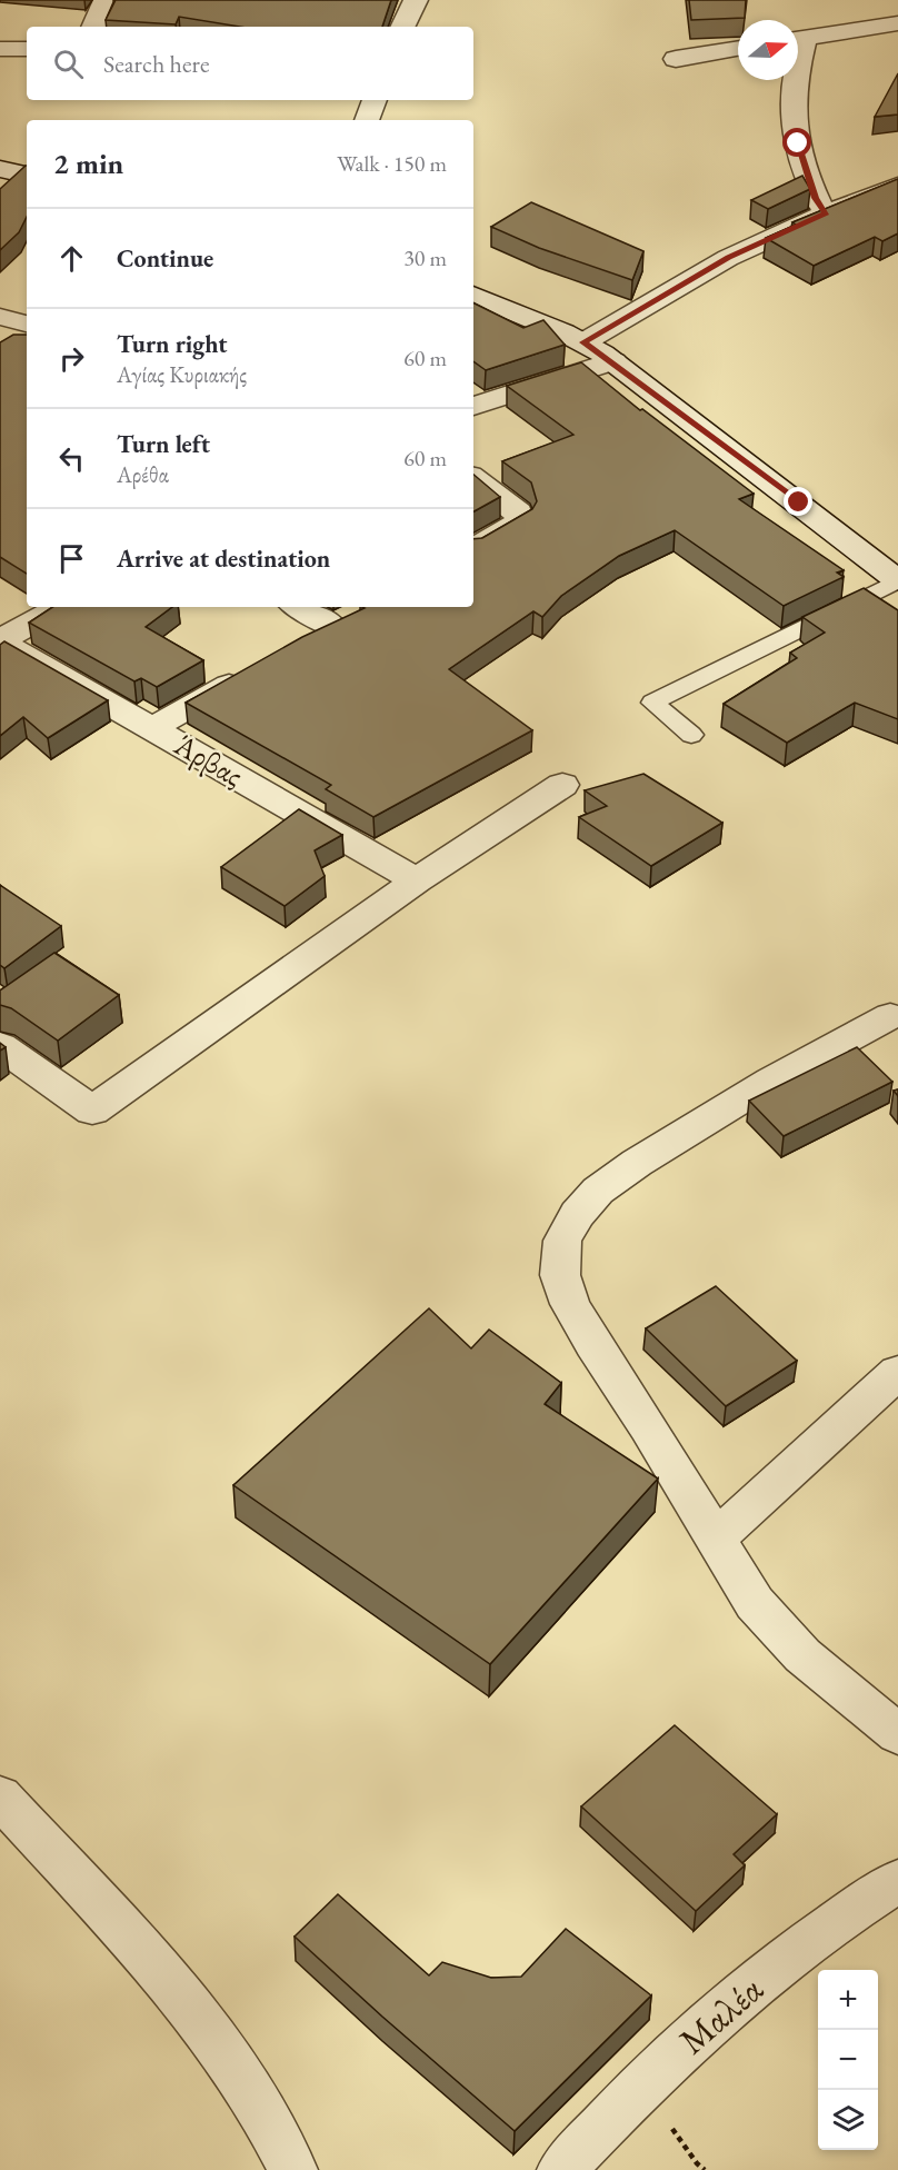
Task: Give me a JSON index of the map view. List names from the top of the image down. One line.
{"streets":{"street":["Άρβας","Μαλέα"]},"north":"right","page":{"search":"Search here","heading":["2 min","Walk · 150 m"],"list":[["Continue","30 m"],["Turn right","Αγίας Κυριακής","60 m"],["Turn left","Αρέθα","60 m"],"Arrive at destination"],"map_buttons":["+","−"]}}
